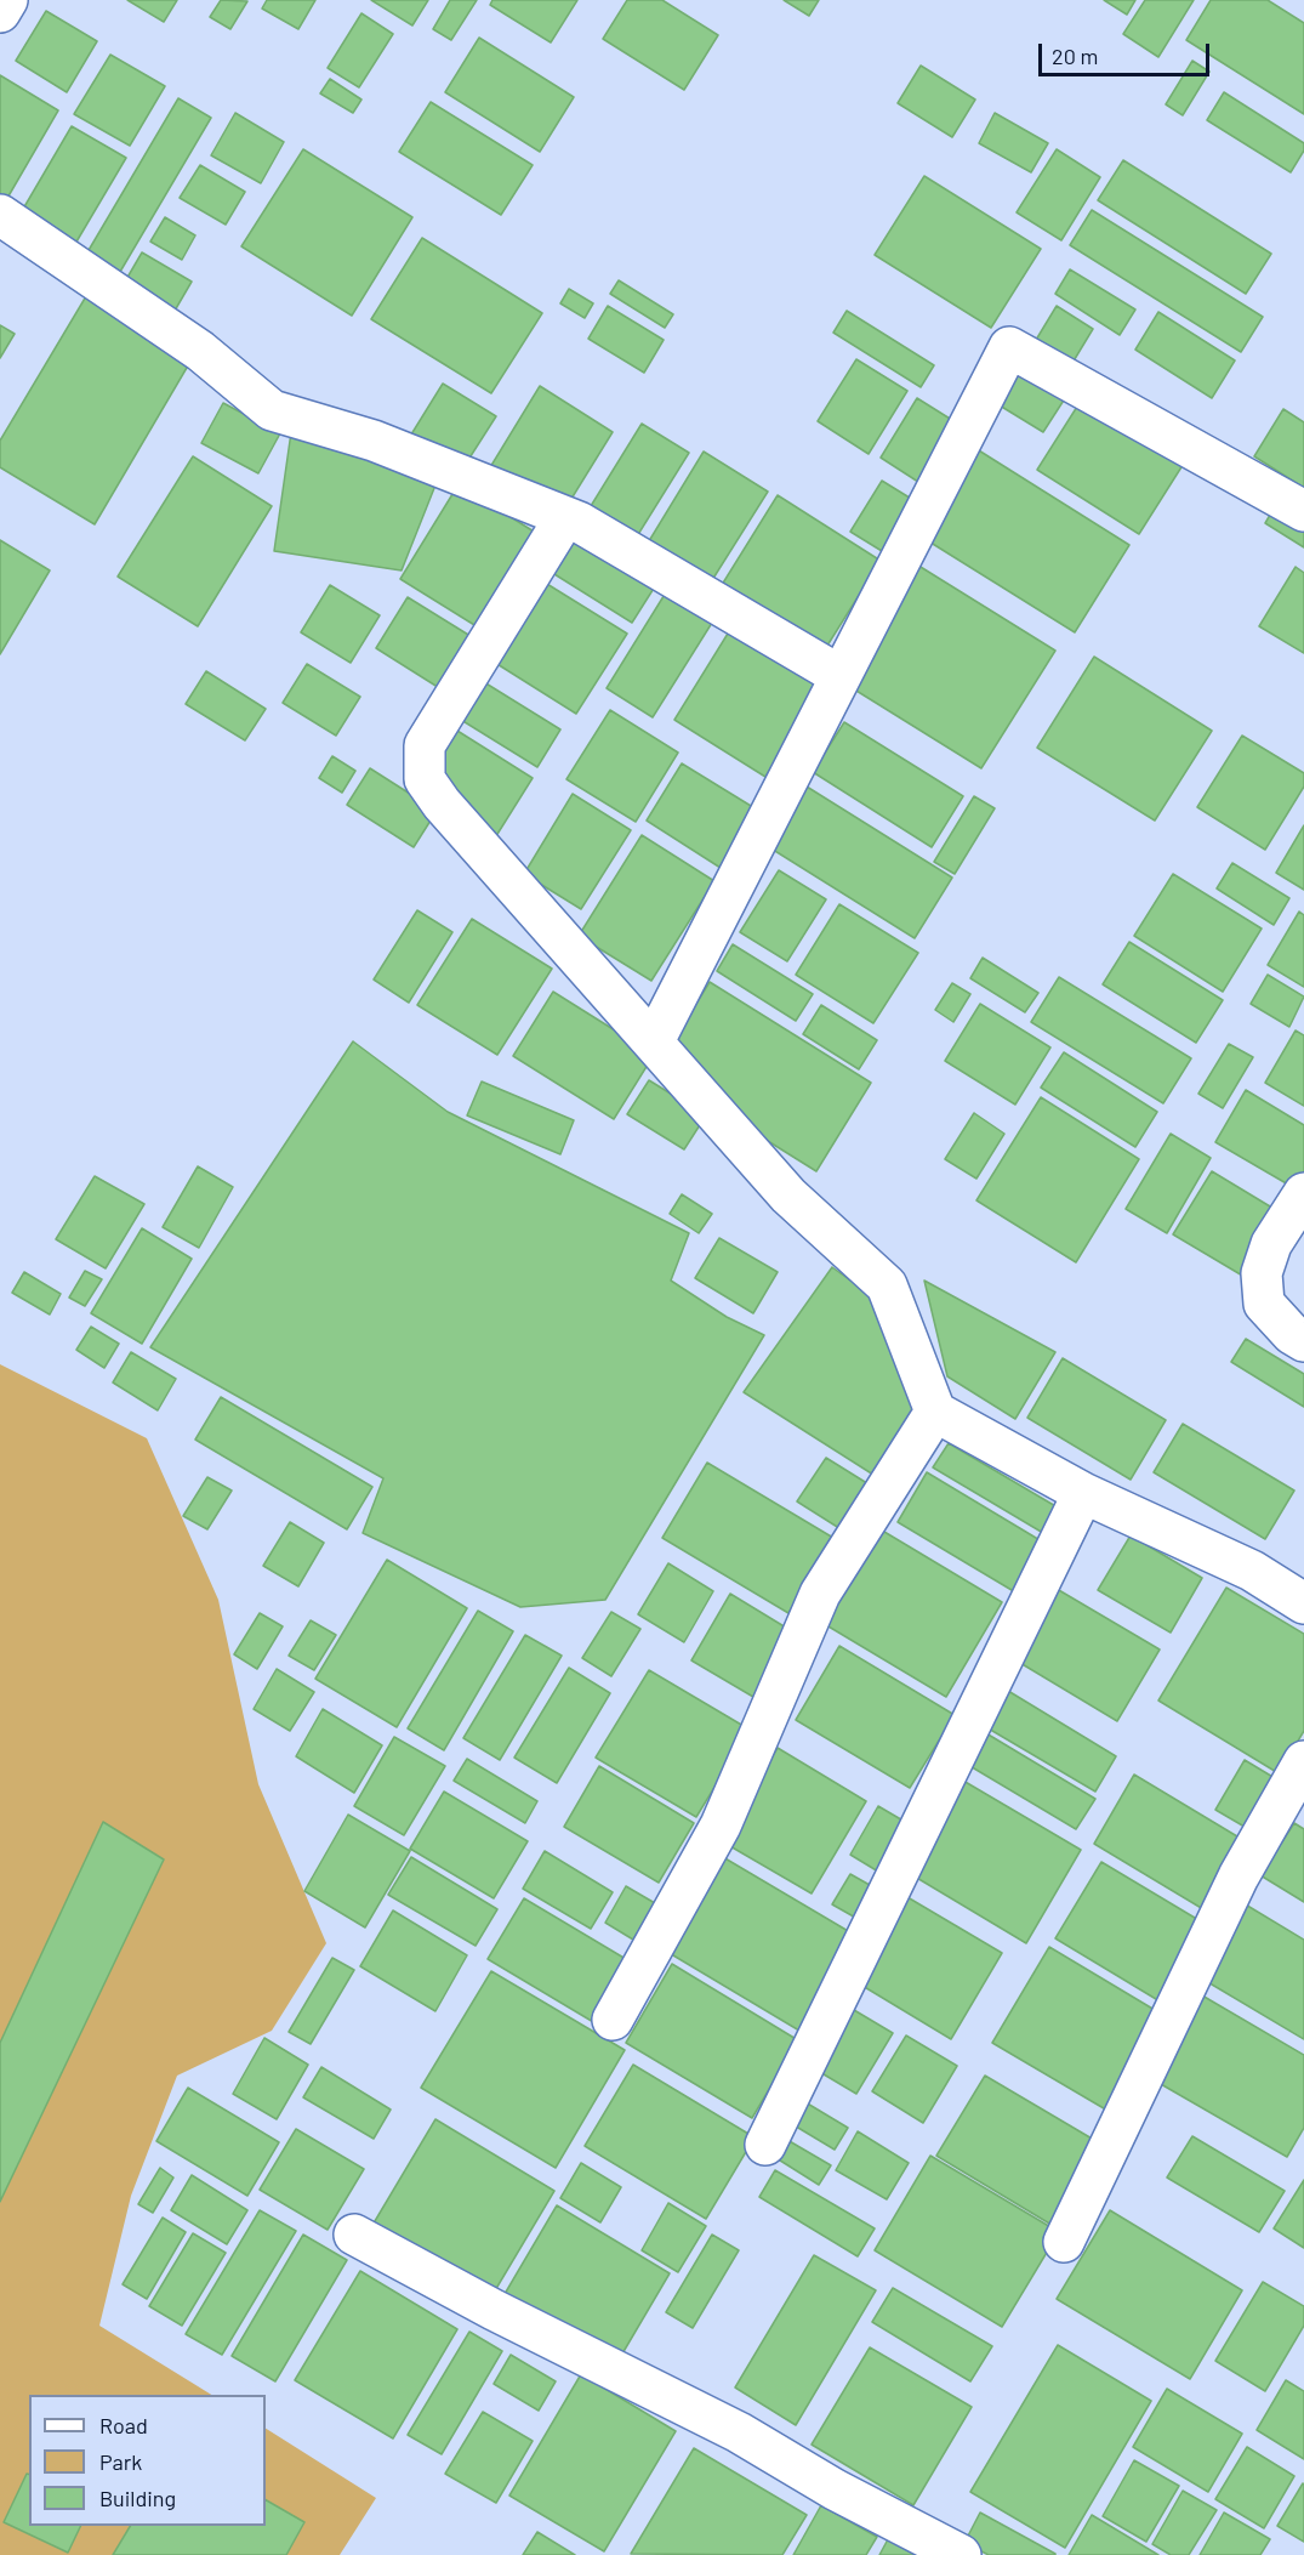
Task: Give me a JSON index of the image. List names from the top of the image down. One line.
{"legend":["Road","Park","Building"],"scale_bar":"20 m"}
